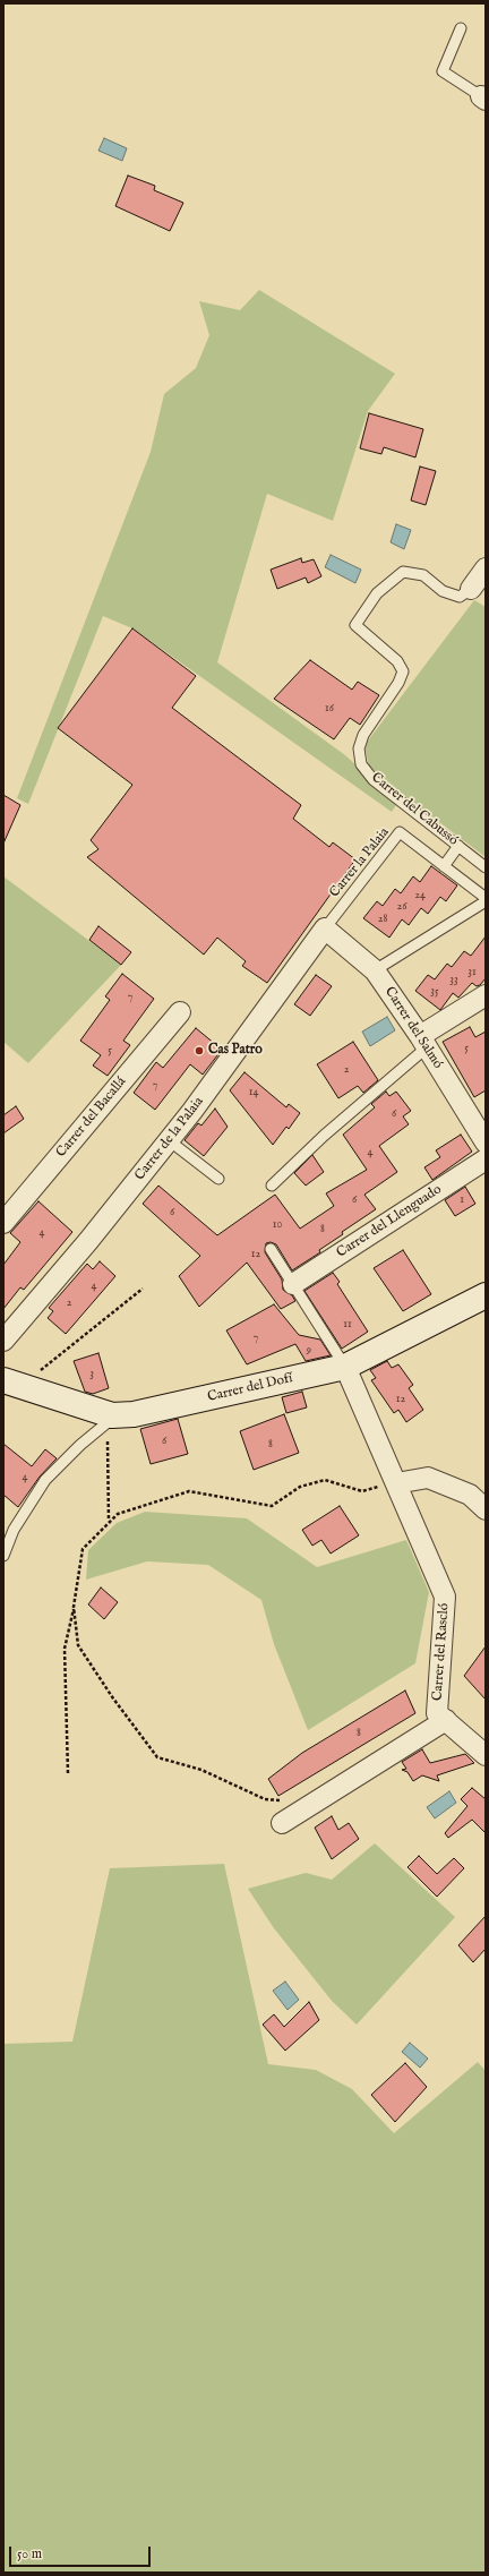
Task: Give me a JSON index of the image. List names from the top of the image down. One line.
{"streets":{"street":["Carrer del Cabussó","Carrer del Salmó","Carrer del Bacallá","Carrer de la Palaia","Carrer del Llenguado","Carrer del Dofí","Carrer del Rascló"],"lane":["Carrer la Palaia"]},"crossings":[["Carrer la Palaia","Carrer del Salmó"],["Carrer la Palaia","Carrer de la Palaia"],["Carrer del Salmó","Carrer de la Palaia"],["Carrer del Dofí","Carrer del Rascló"]],"places":["Cas Patro"],"house_numbers":["16","24","26","28","31","33","35","7","5","5","2","7","14","6","4","6","1","6","10","8","4","12","4","2","11","7","9","3","12","6","8","4","8"],"scale_bar":"50 m"}
